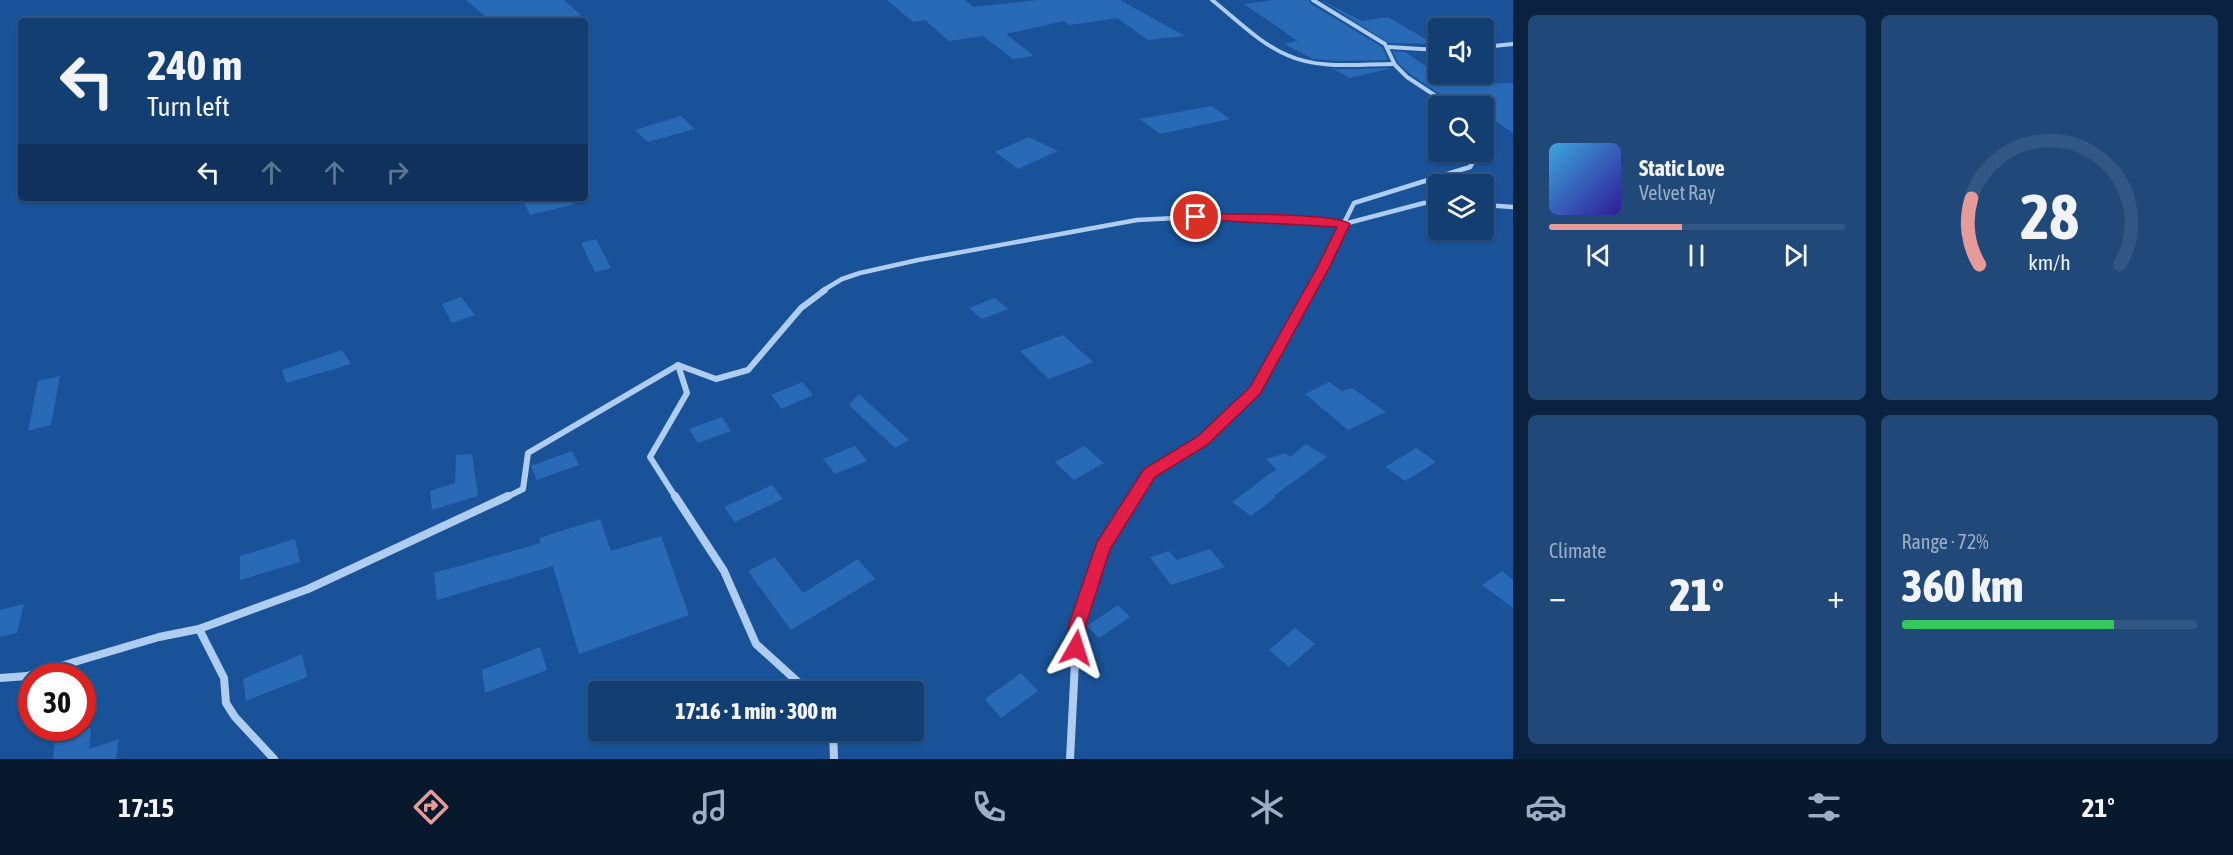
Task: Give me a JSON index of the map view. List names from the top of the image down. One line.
{"page":{"turn":["240 m","Turn left"],"song":["Static Love","Velvet Ray"],"tile":["Climate",["Range · 72%","360 km"]],"heat":["−","21°","+"],"limit":"30","trip":"17:16 · 1 min · 300 m","tabs":["17:15","21°"],"gauge":["28","km/h"]}}
